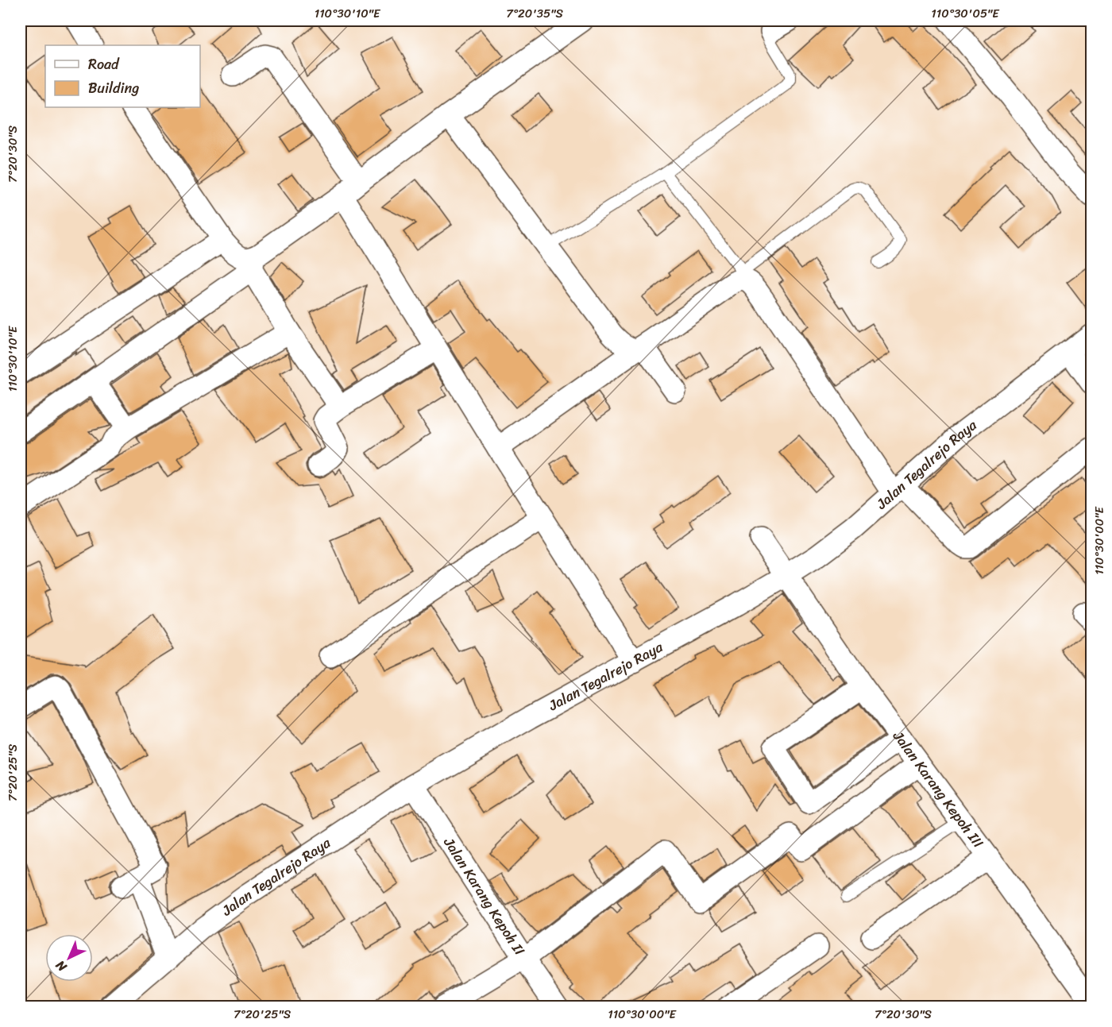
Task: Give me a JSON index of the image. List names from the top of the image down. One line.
{"streets":{"street":["Jalan Tegalrejo Raya","Jalan Karang Kepoh III","Jalan Karang Kepoh II"]},"crossings":[["Jalan Tegalrejo Raya","Jalan Karang Kepoh III"],["Jalan Tegalrejo Raya","Jalan Karang Kepoh II"]],"legend":["Road","Building"],"north":"bottom left","coordinates":["110°30'10\"E","7°20'35\"S","110°30'05\"E","7°20'30\"S","110°30'00\"E","7°20'25\"S"]}
